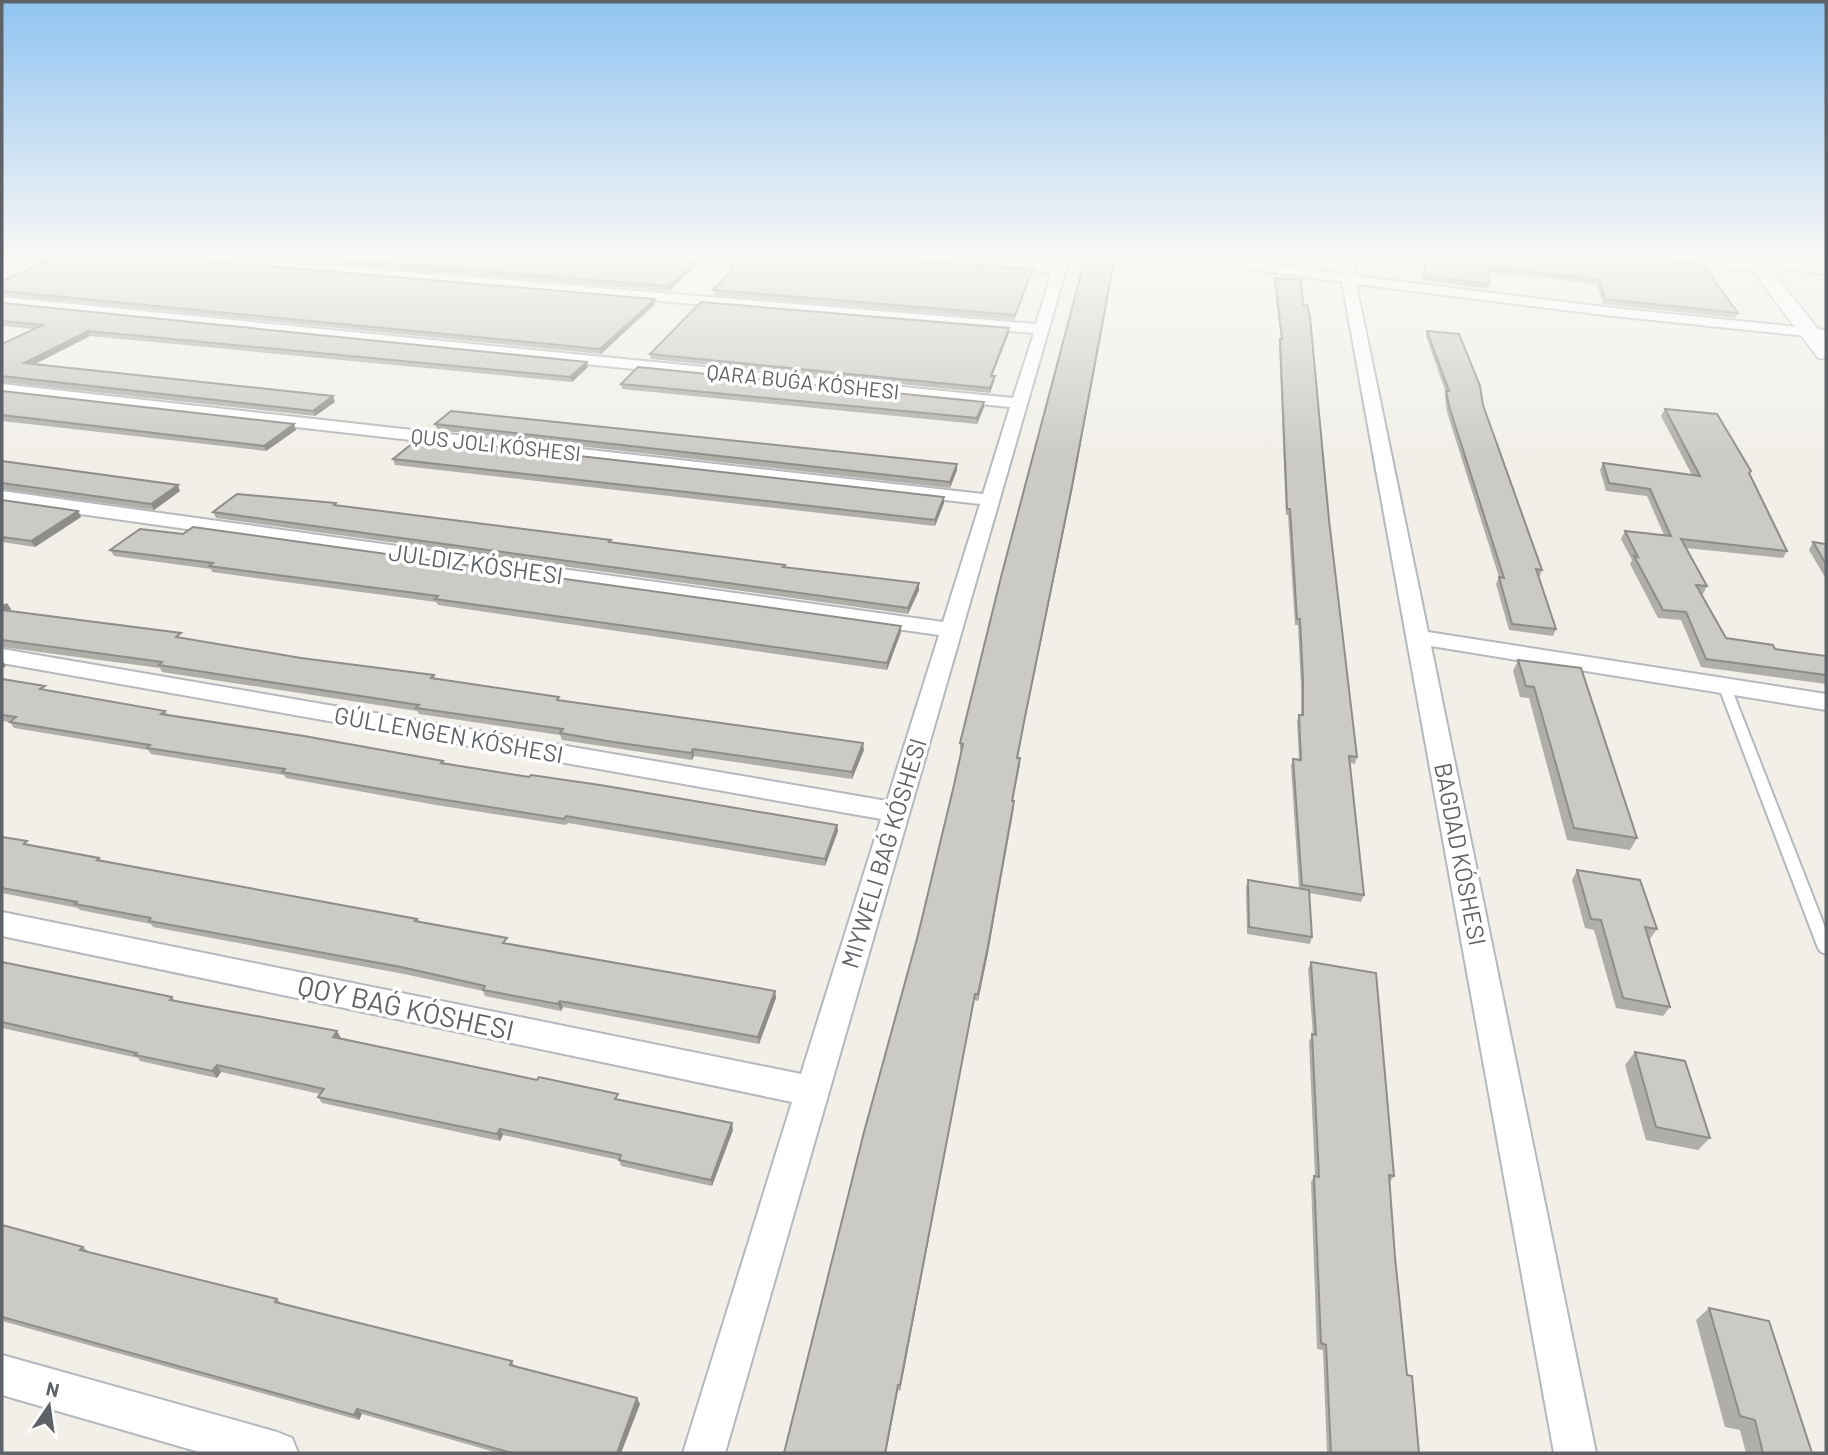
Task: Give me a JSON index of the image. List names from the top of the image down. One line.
{"streets":{"street":["QARA BUǴA KÓSHESI","GÚLLENGEN KÓSHESI","MIYWELI BAǴ KÓSHESI","BAGDAD KÓSHESI","QOY BAǴ KÓSHESI"]},"crossings":[["QARA BUǴA KÓSHESI","MIYWELI BAǴ KÓSHESI"],["GÚLLENGEN KÓSHESI","MIYWELI BAǴ KÓSHESI"],["MIYWELI BAǴ KÓSHESI","QOY BAǴ KÓSHESI"]],"north":"top"}
